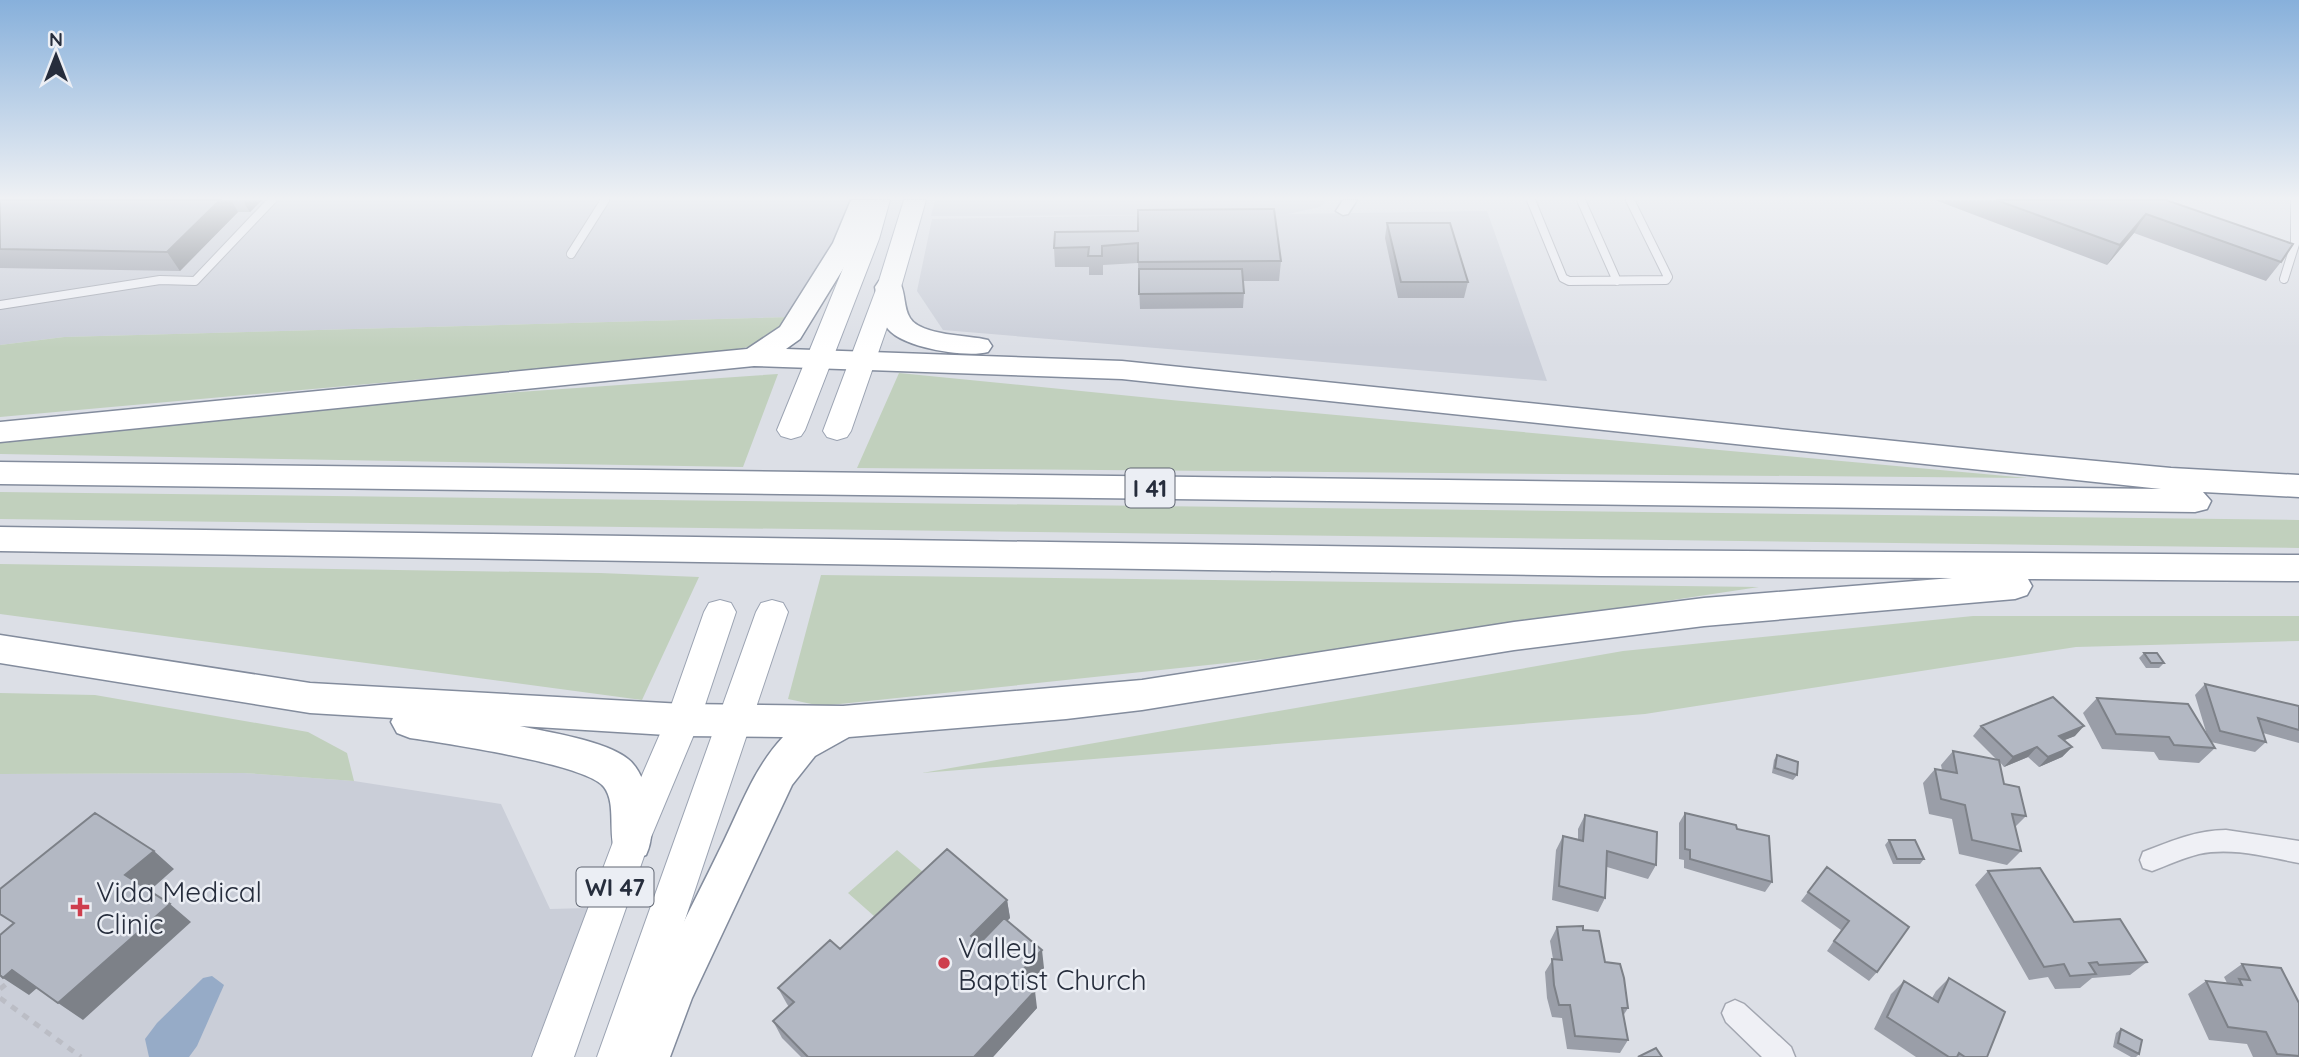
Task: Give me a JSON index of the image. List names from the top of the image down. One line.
{"streets":{"highway":["I 41"],"main road":["WI 47"]},"places":{"health":["Vida Medical Clinic"],"other":["Valley Baptist Church"]},"north":"top"}
